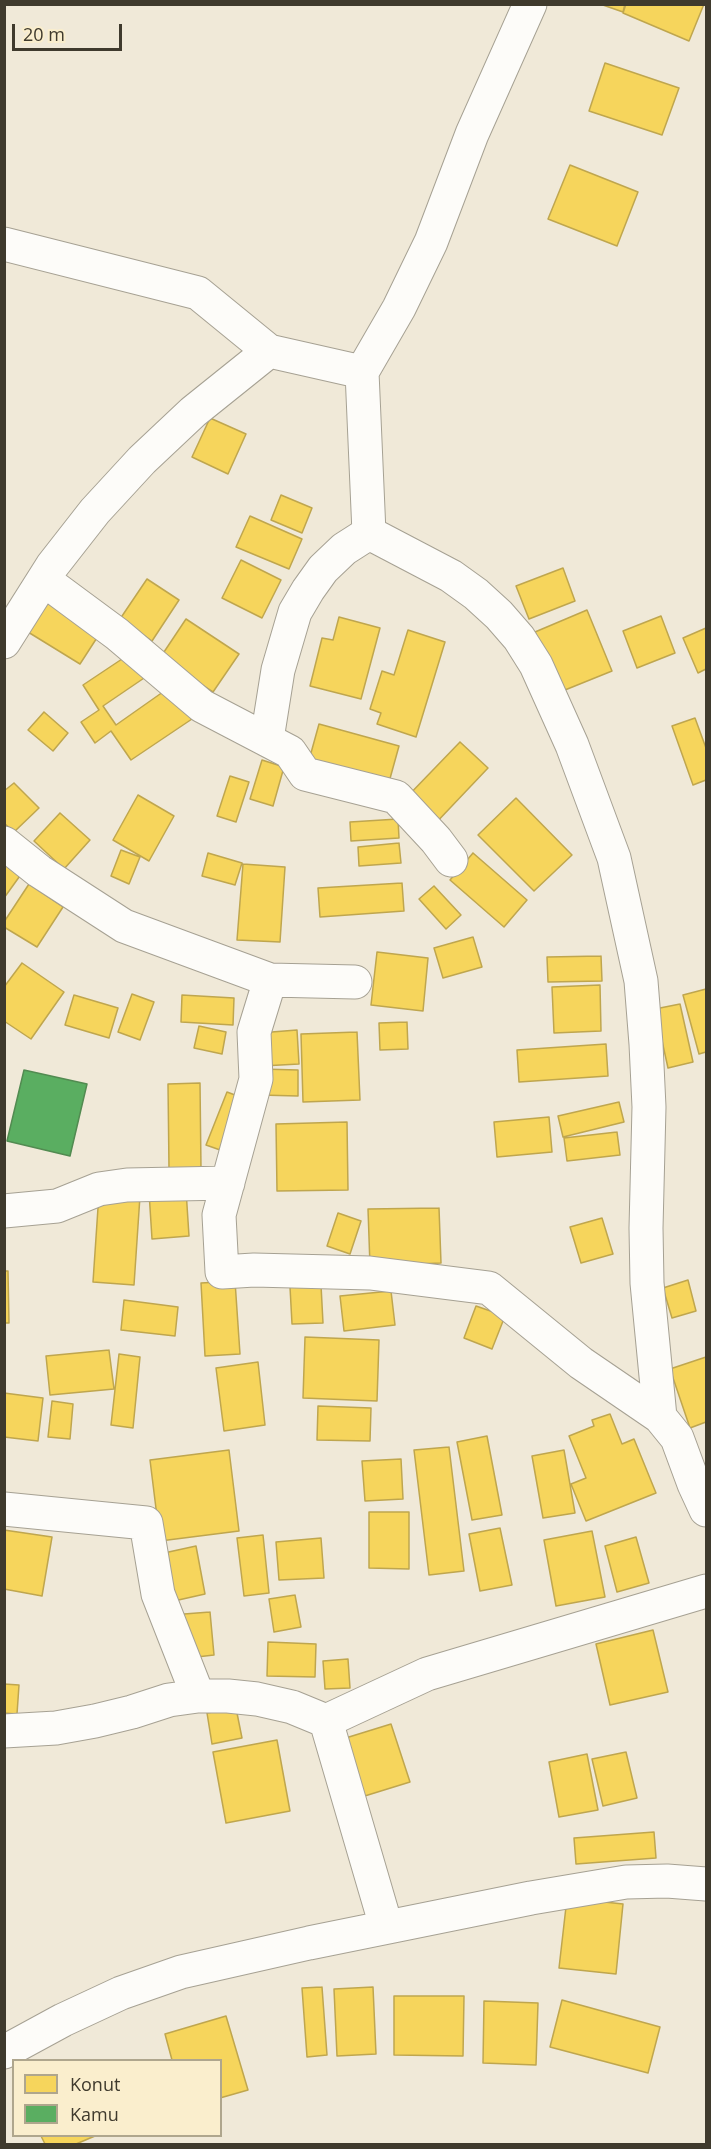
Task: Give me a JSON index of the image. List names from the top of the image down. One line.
{"legend":["Konut","Kamu"],"scale_bar":"20 m"}
